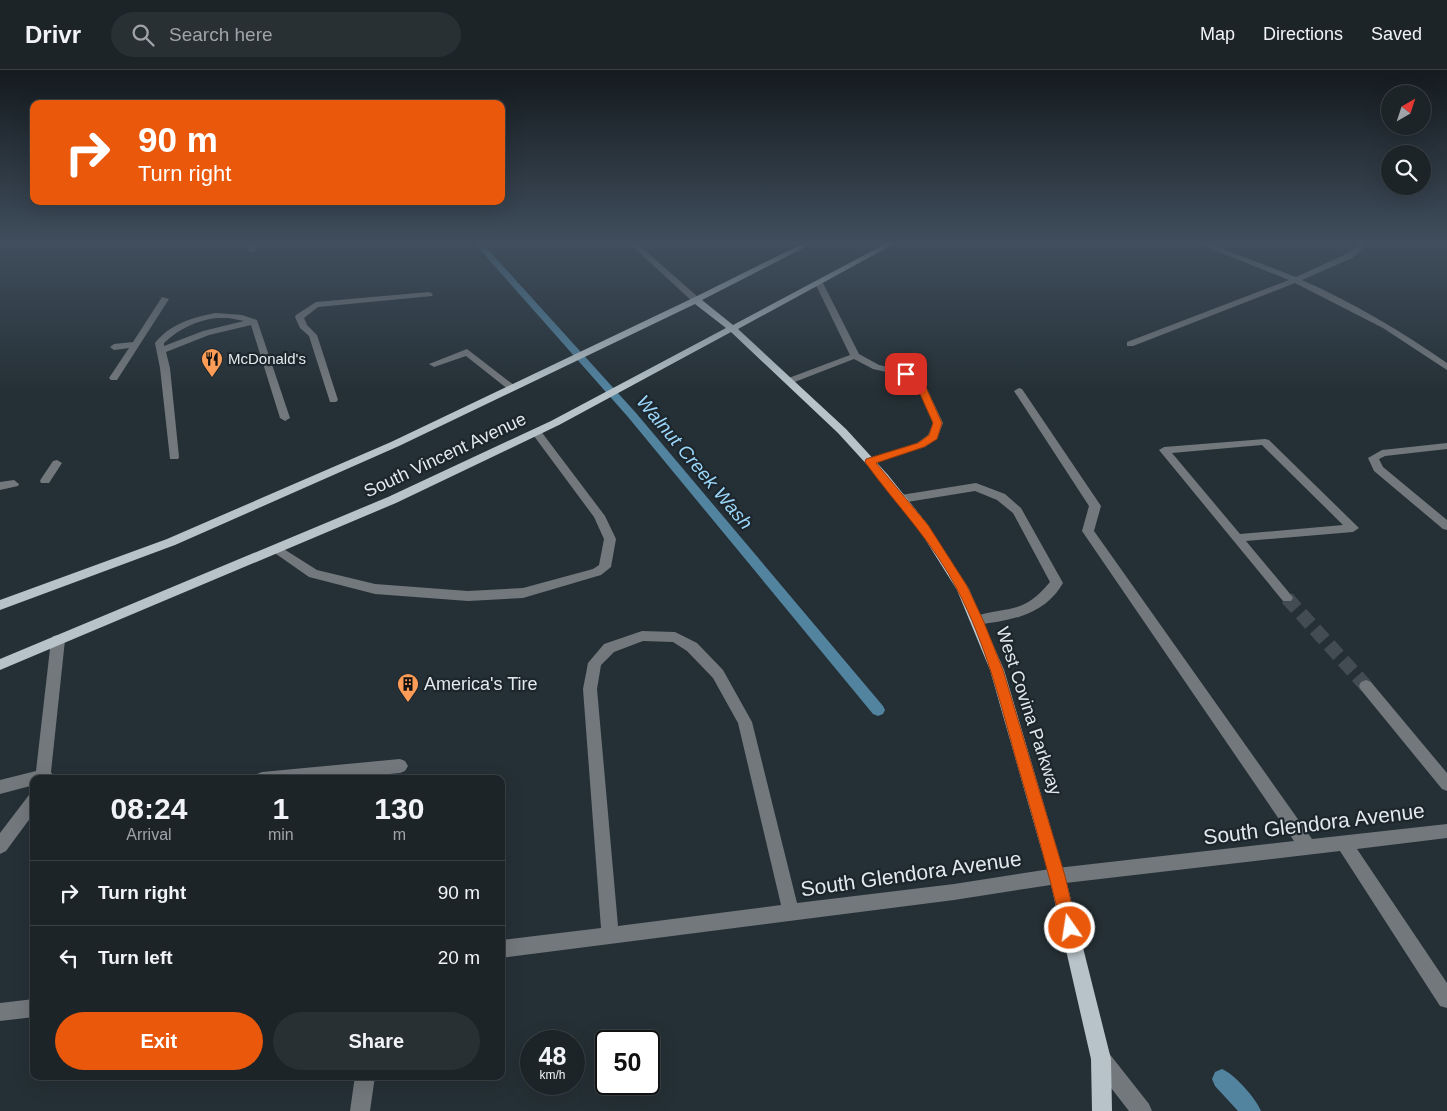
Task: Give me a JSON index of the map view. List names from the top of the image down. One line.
{"streets":{"main road":["South Vincent Avenue","West Covina Parkway"],"street":["South Glendora Avenue"]},"crossings":[["South Vincent Avenue","West Covina Parkway"],["West Covina Parkway","South Glendora Avenue"]],"water":["Walnut Creek Wash"],"places":{"restaurant":["McDonald's"],"building":["America's Tire"]},"north":"top right","page":{"header":"Drivr","search":"Search here","nav":["Map","Directions","Saved"],"turn":["90 m","Turn right"],"eta":["08:24","Arrival","1","min","130","m"],"list":[{"name":"Turn right","value":"90 m"},{"name":"Turn left","value":"20 m"}],"buttons":["Exit","Share"],"speed":"48 km/h","limit":"50"}}
